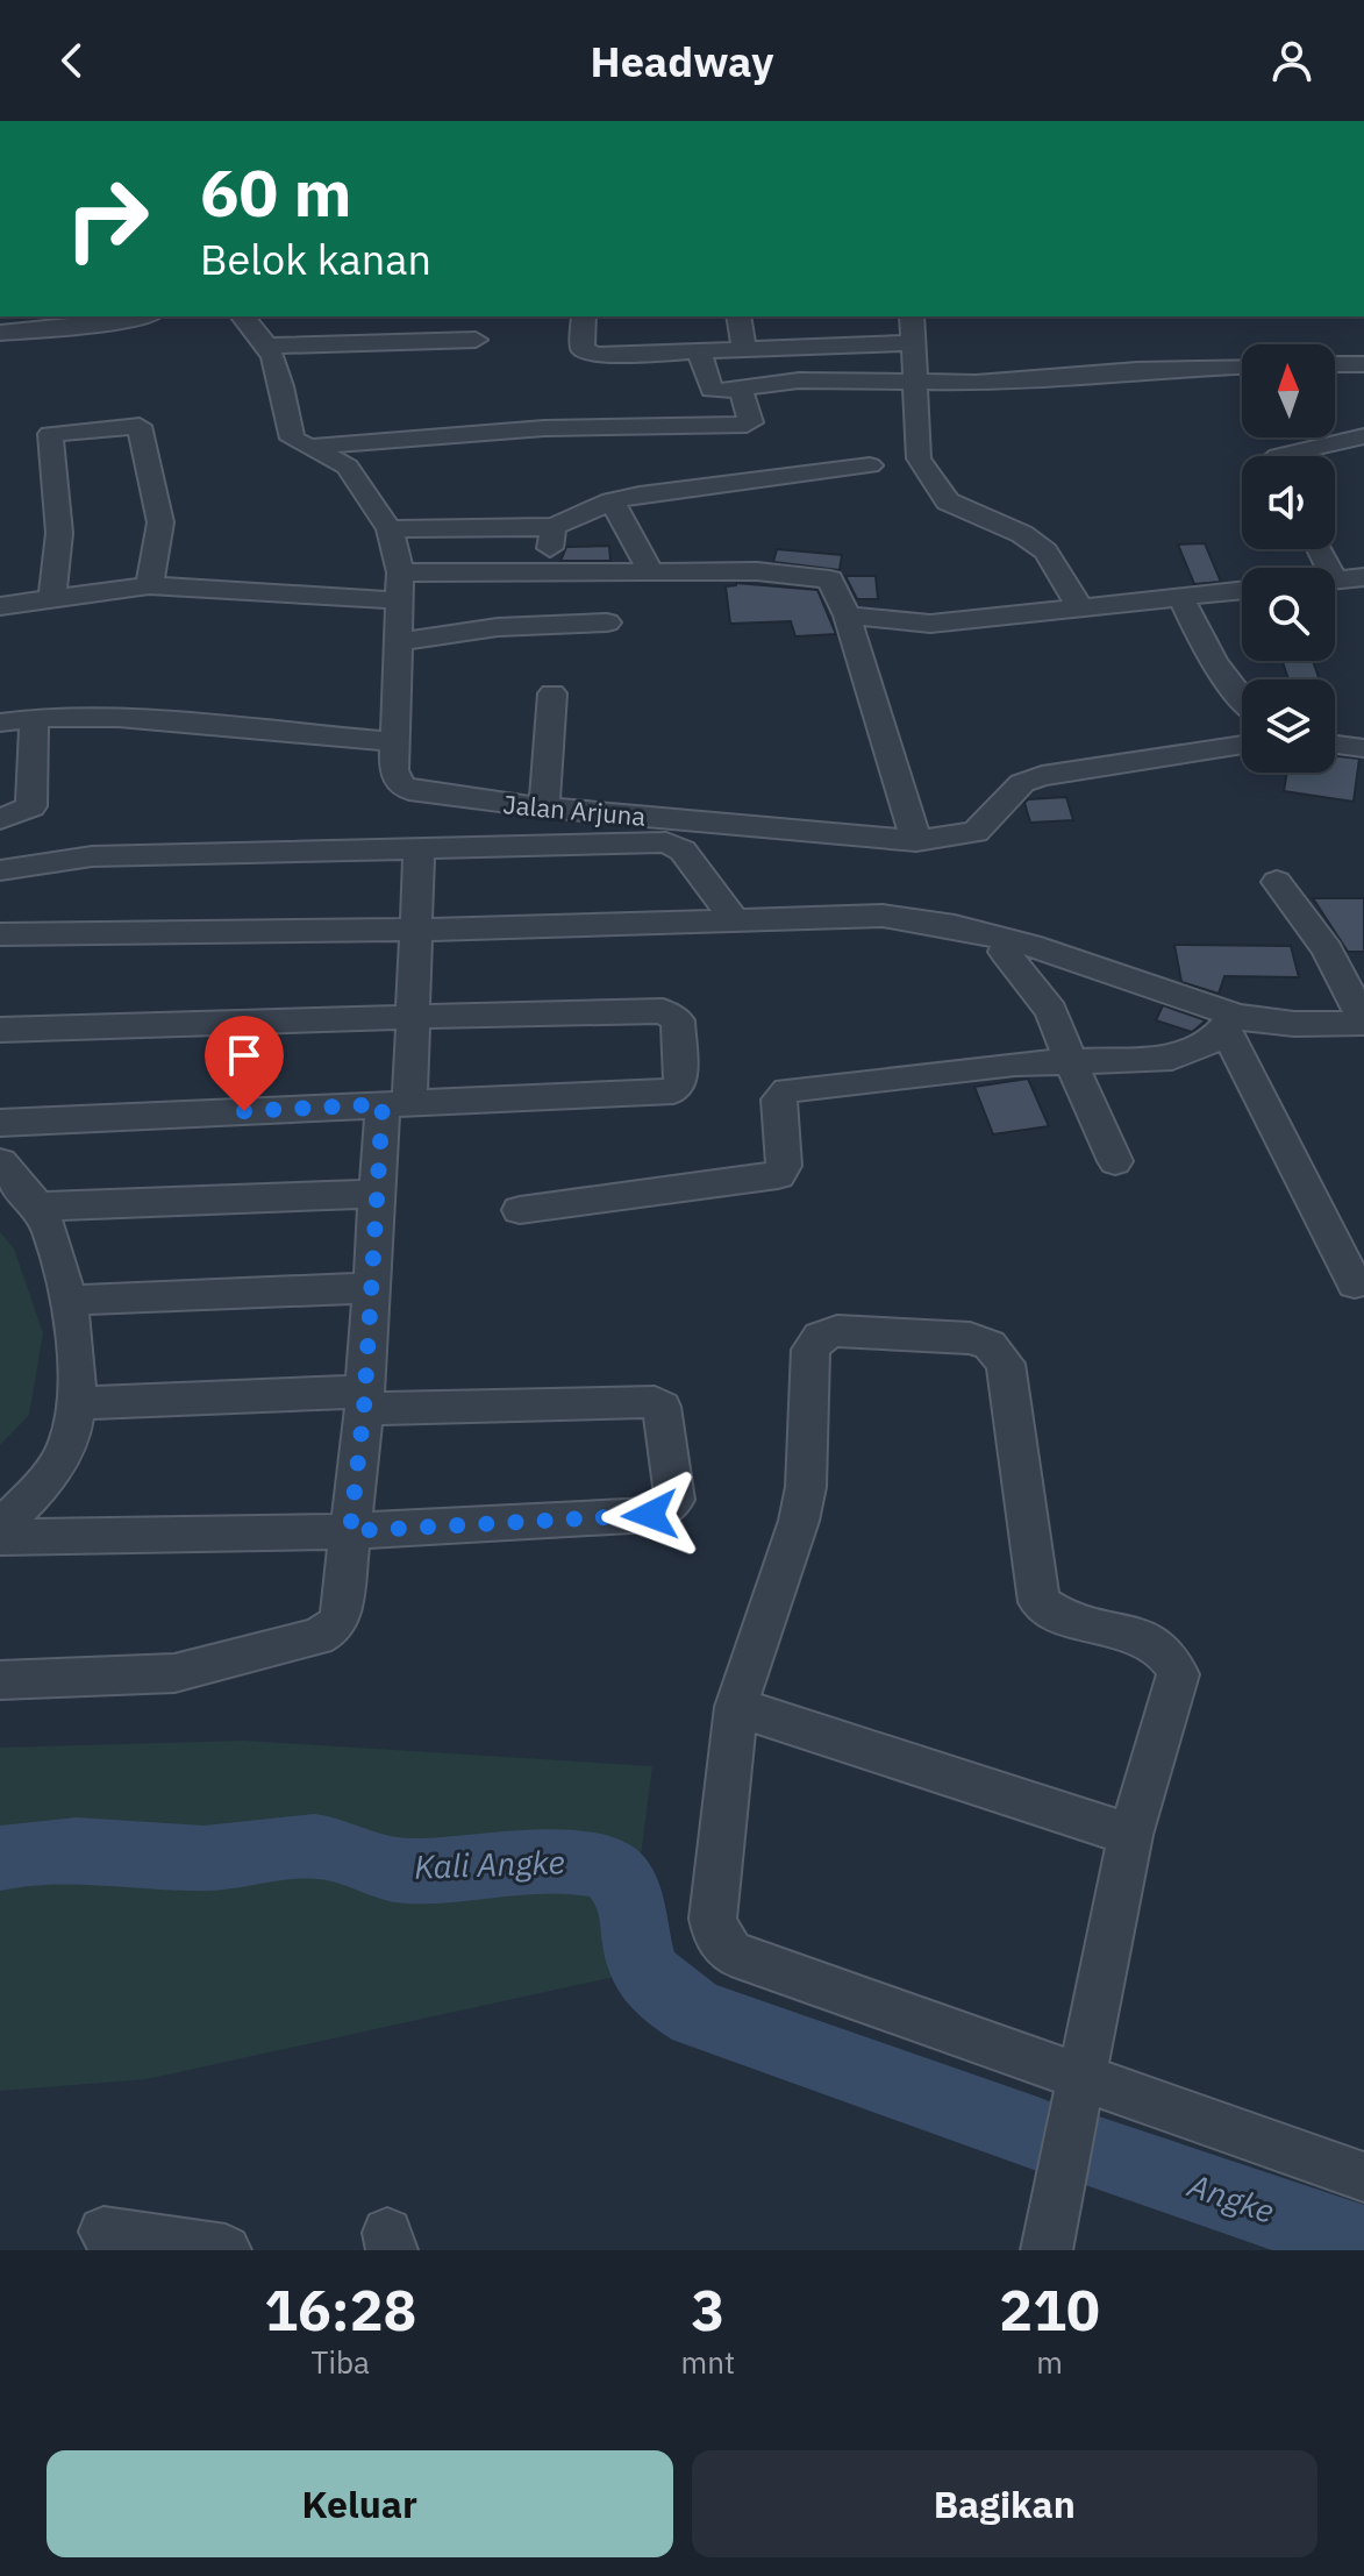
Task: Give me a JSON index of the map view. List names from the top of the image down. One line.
{"streets":{"street":["Jalan Arjuna"]},"water":["Kali Angke","Angke"],"north":"top","page":{"header":"Headway","turn":["60 m","Belok kanan"],"eta":["16:28","Tiba","3","mnt","210","m"],"buttons":["Keluar","Bagikan"]}}
